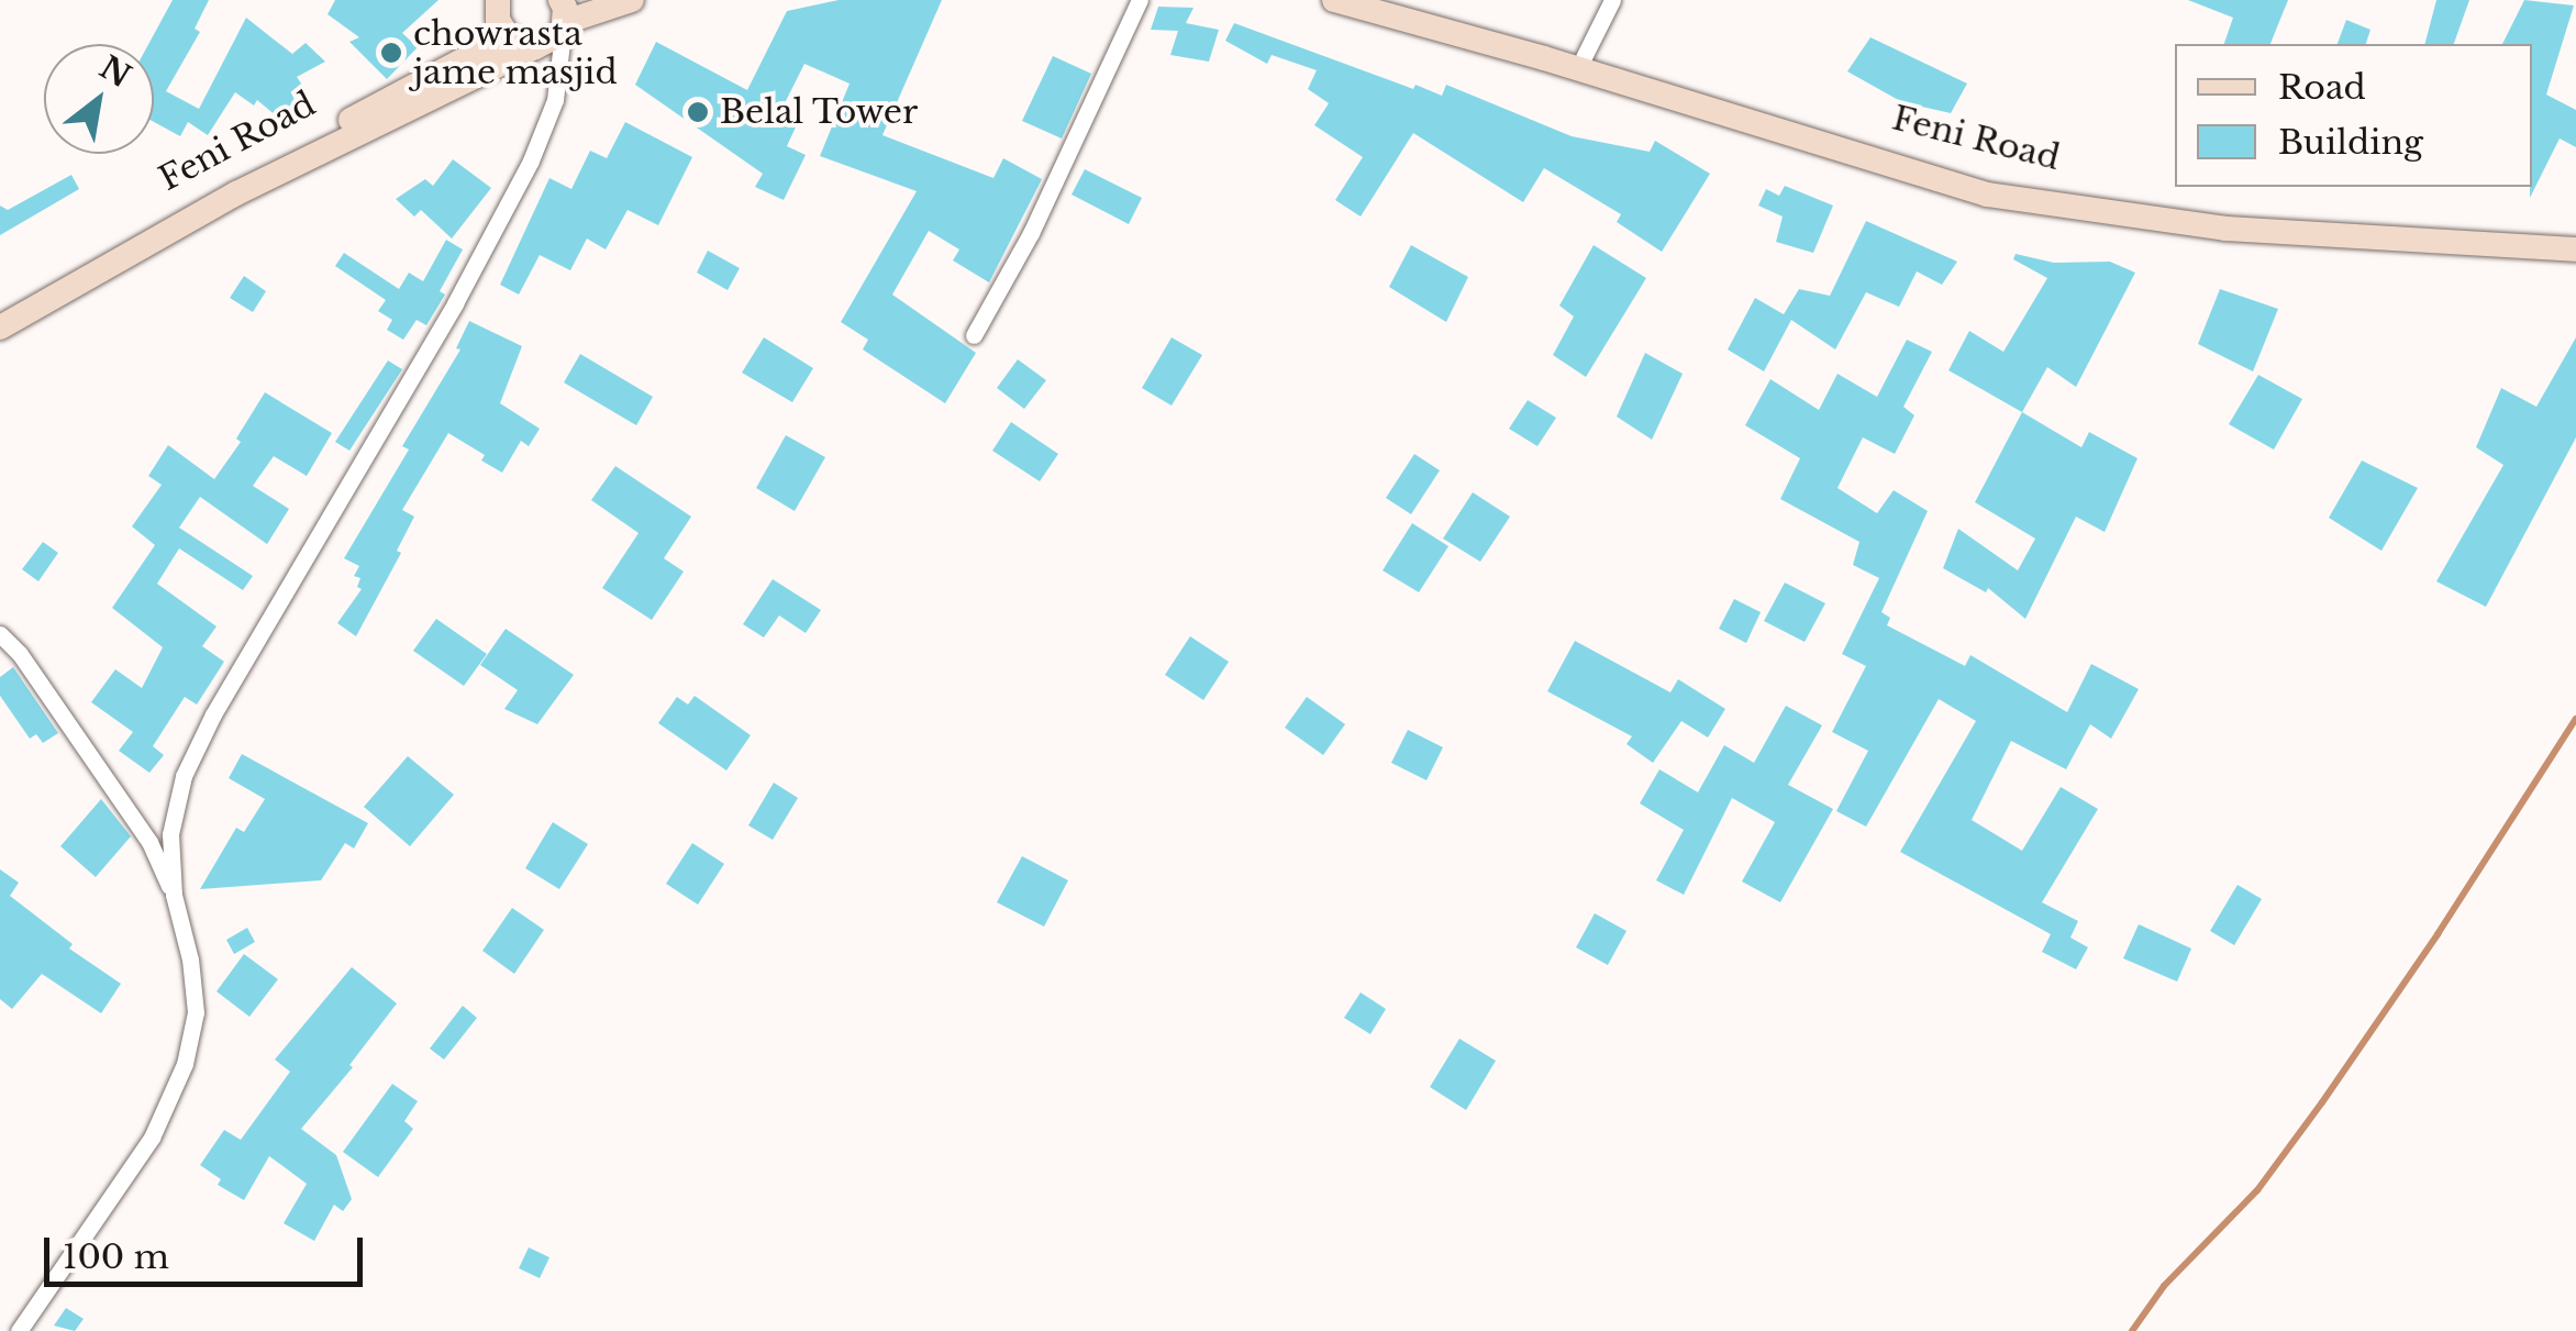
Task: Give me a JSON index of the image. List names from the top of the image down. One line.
{"streets":{"main road":["Feni Road"]},"places":["chowrasta jame masjid","Belal Tower"],"legend":["Road","Building"],"scale_bar":"100 m","north":"top right"}
